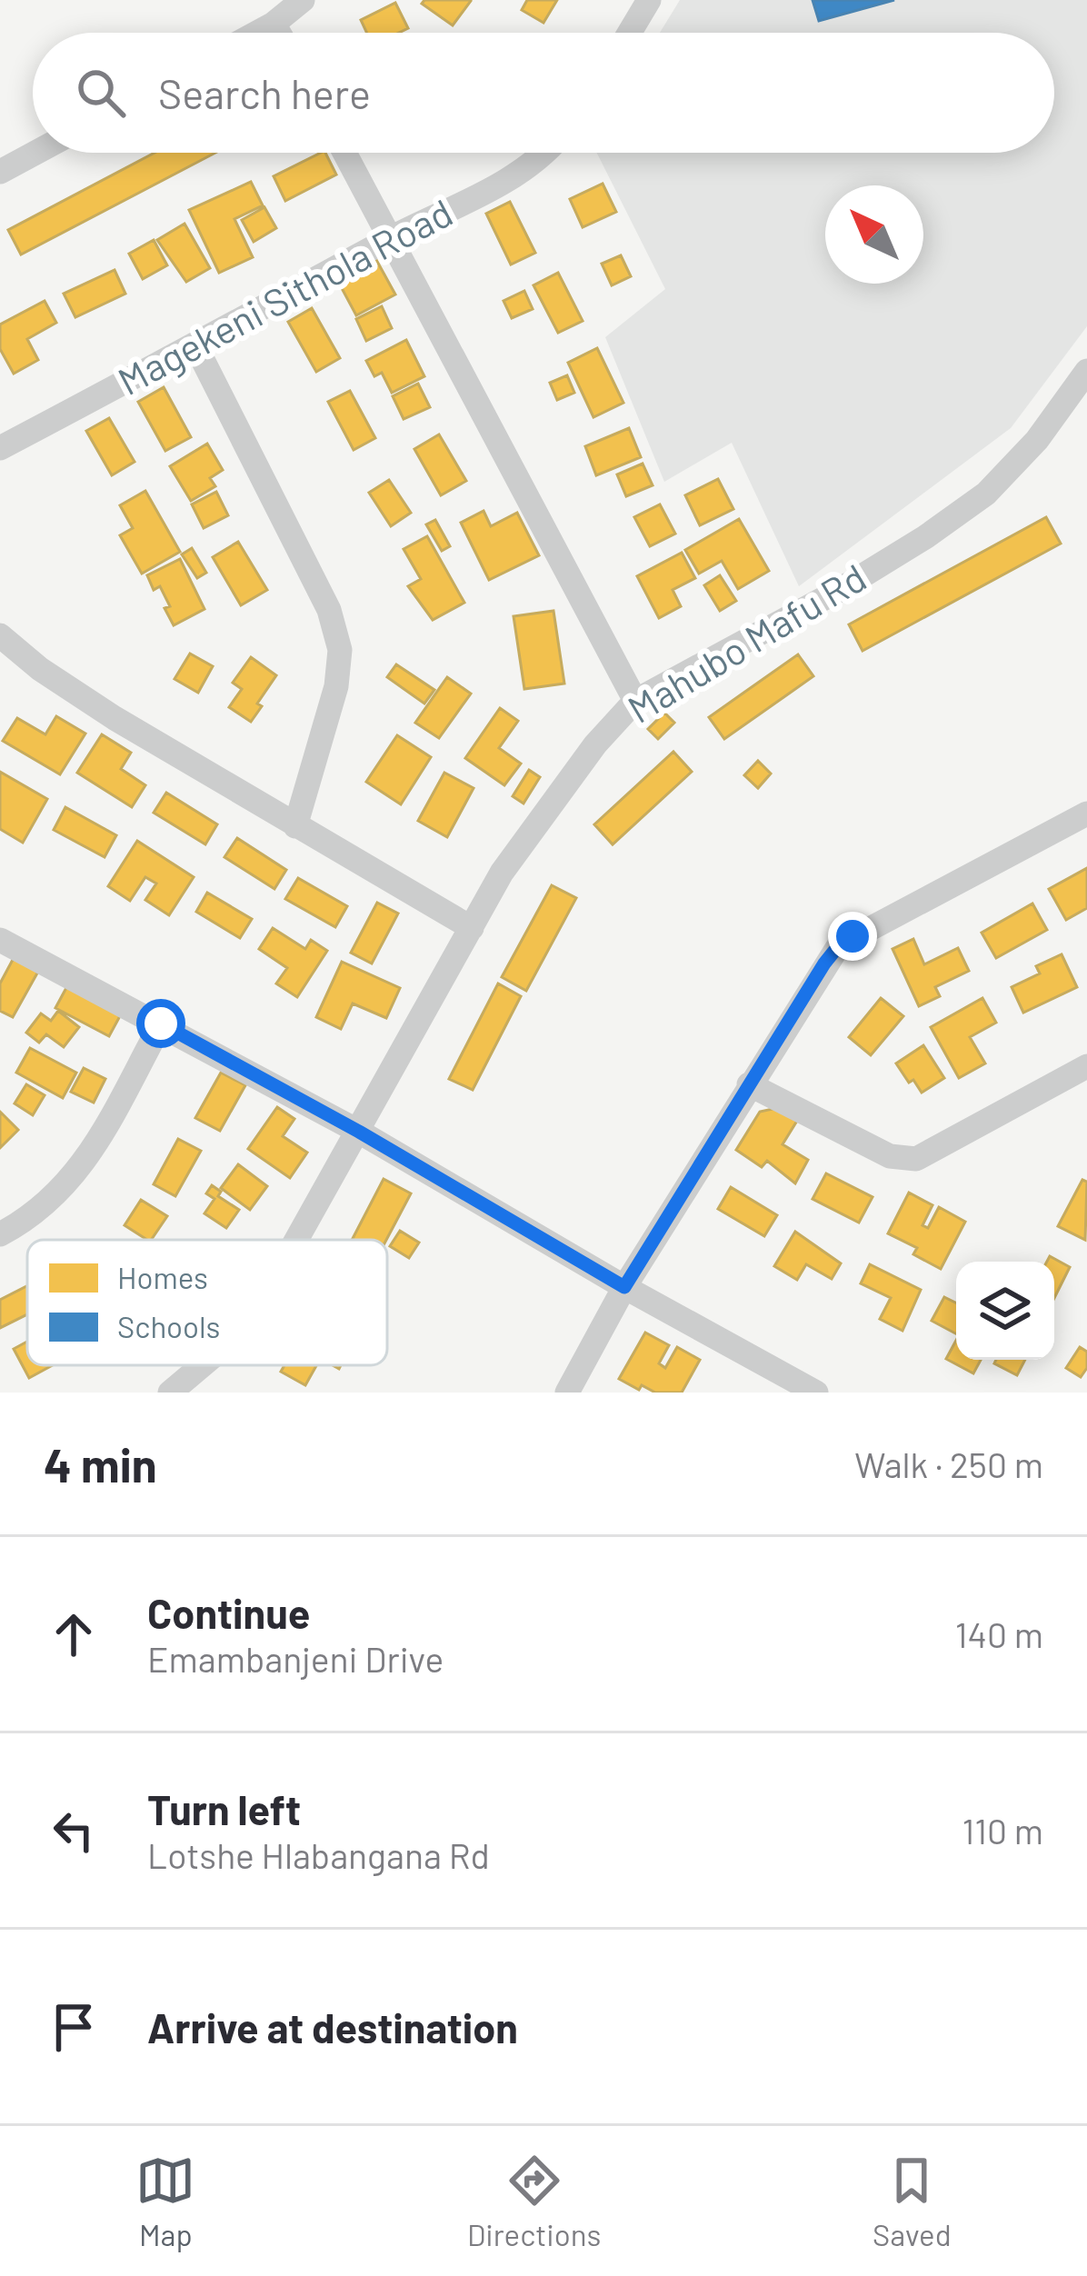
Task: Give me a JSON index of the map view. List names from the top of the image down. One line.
{"streets":{"street":["Magekeni Sithola Road","Mahubo Mafu Rd"]},"legend":["Homes","Schools"],"north":"top left","page":{"search":"Search here","heading":["4 min","Walk · 250 m"],"list":[["Continue","Emambanjeni Drive","140 m"],["Turn left","Lotshe Hlabangana Rd","110 m"],"Arrive at destination"],"nav":["Map","Directions","Saved"]}}
